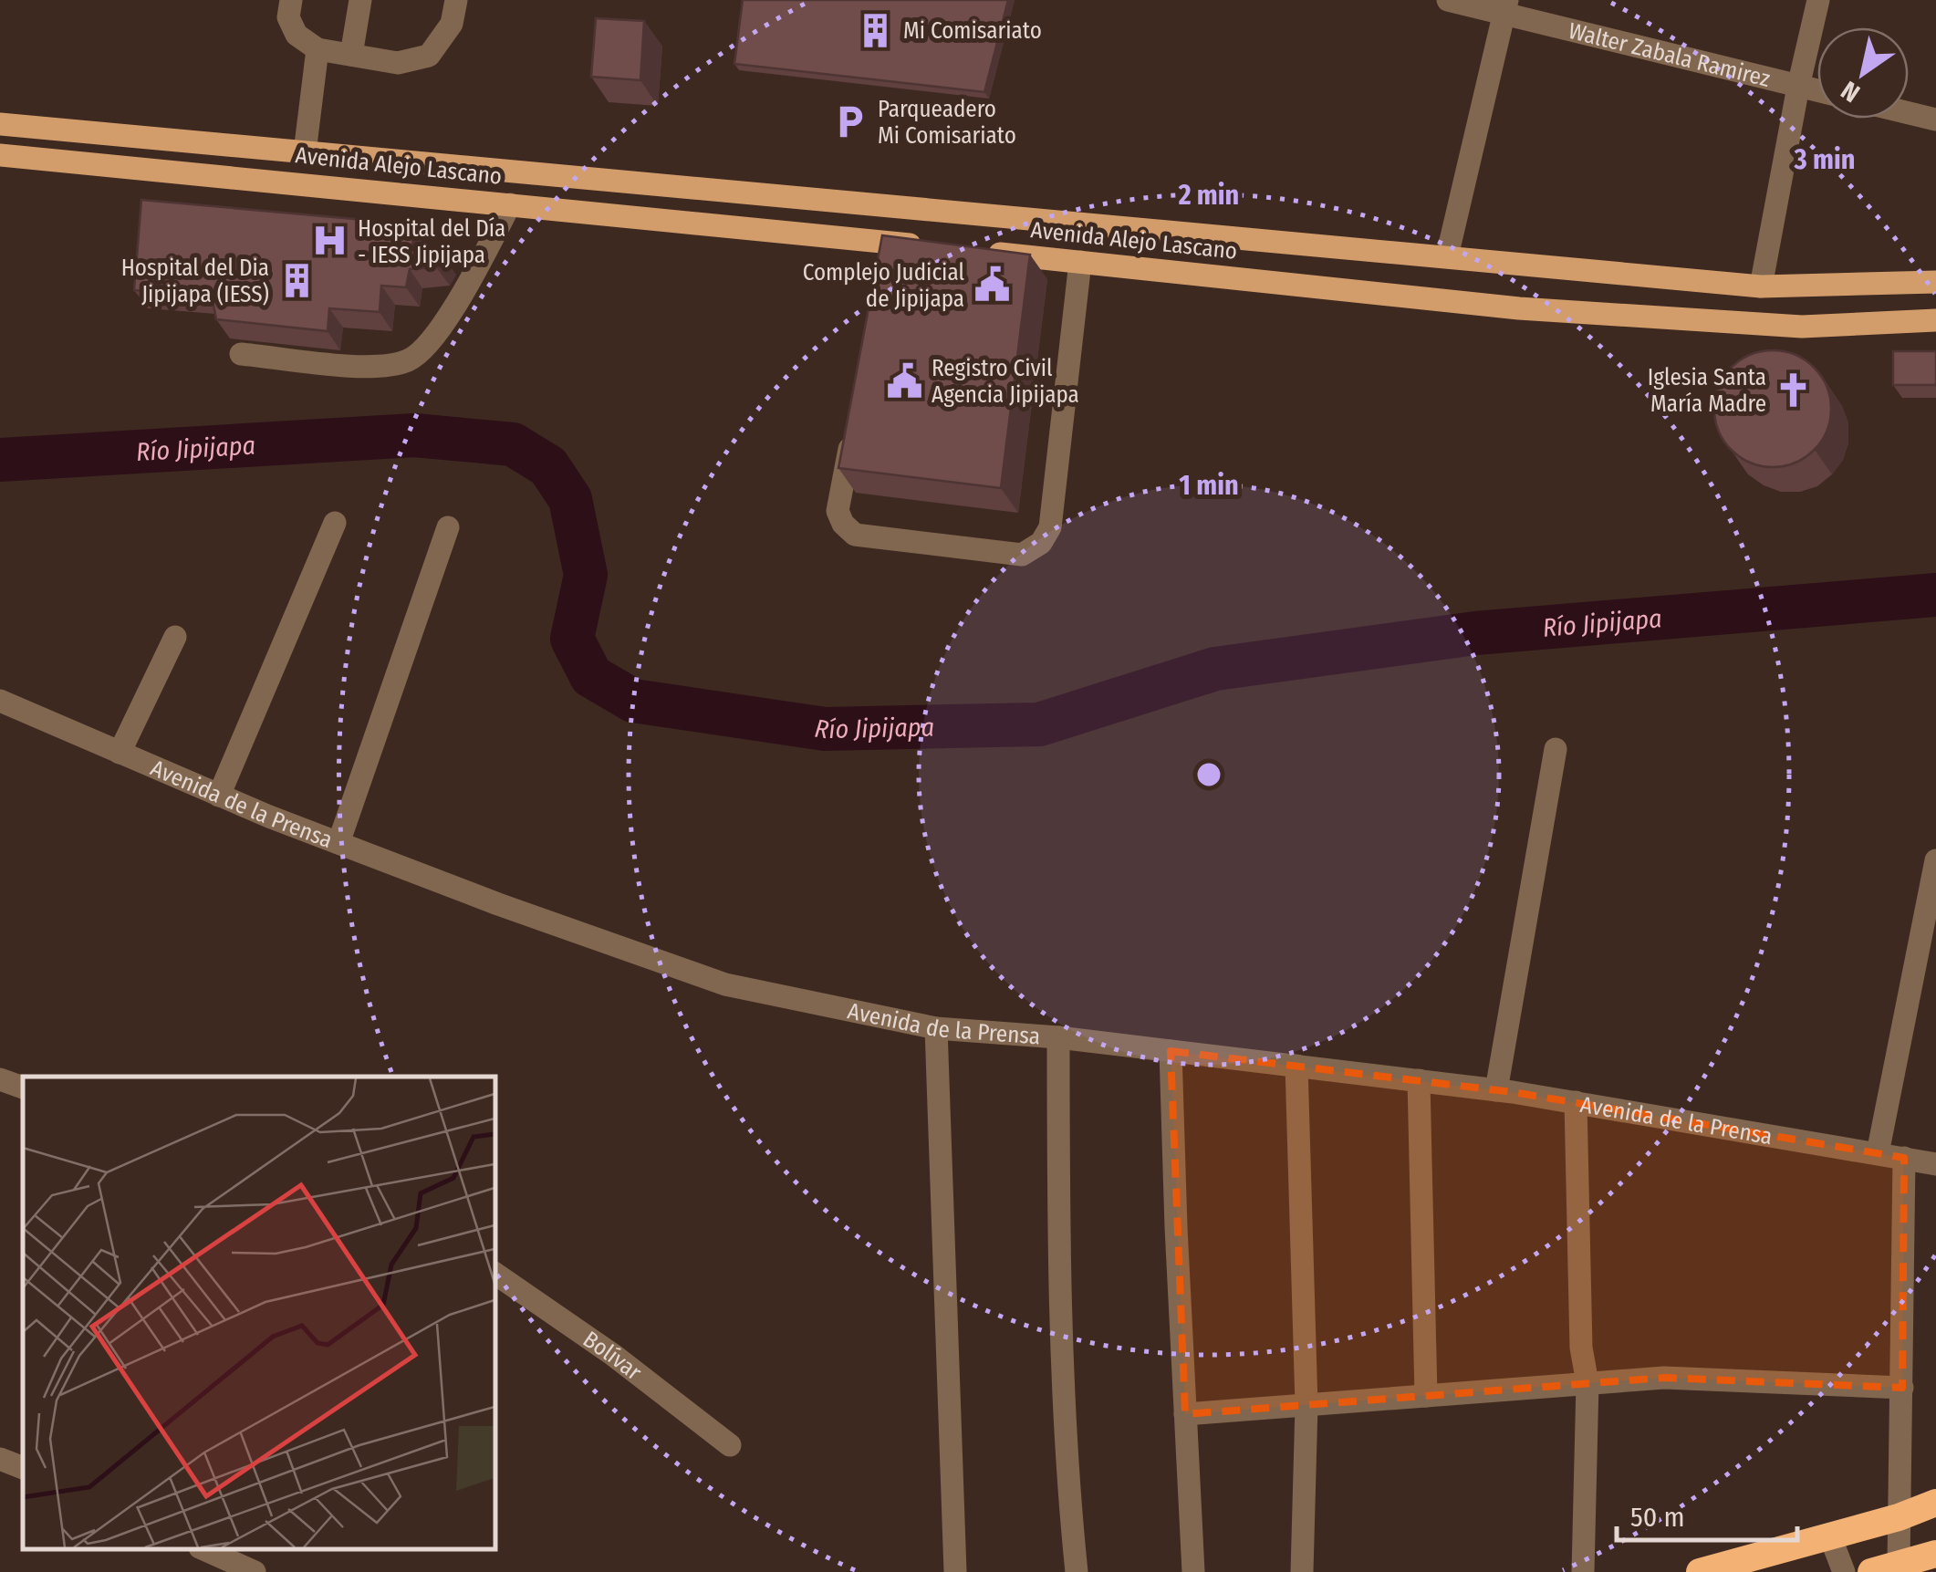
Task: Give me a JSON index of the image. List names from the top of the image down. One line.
{"streets":{"main road":["Avenida Alejo Lascano"],"street":["Walter Zabala Ramirez","Avenida de la Prensa","Bolívar"]},"water":["Río Jipijapa"],"places":{"building":["Mi Comisariato","Hospital del Dia Jipijapa (IESS)"],"parking":["Parqueadero Mi Comisariato"],"hospital":["Hospital del Día - IESS Jipijapa"],"public building":["Complejo Judicial de Jipijapa","Registro Civil Agencia Jipijapa"],"church":["Iglesia Santa María Madre"]},"scale_bar":"50 m","north":"bottom left","rings":["3 min","2 min","1 min"]}
